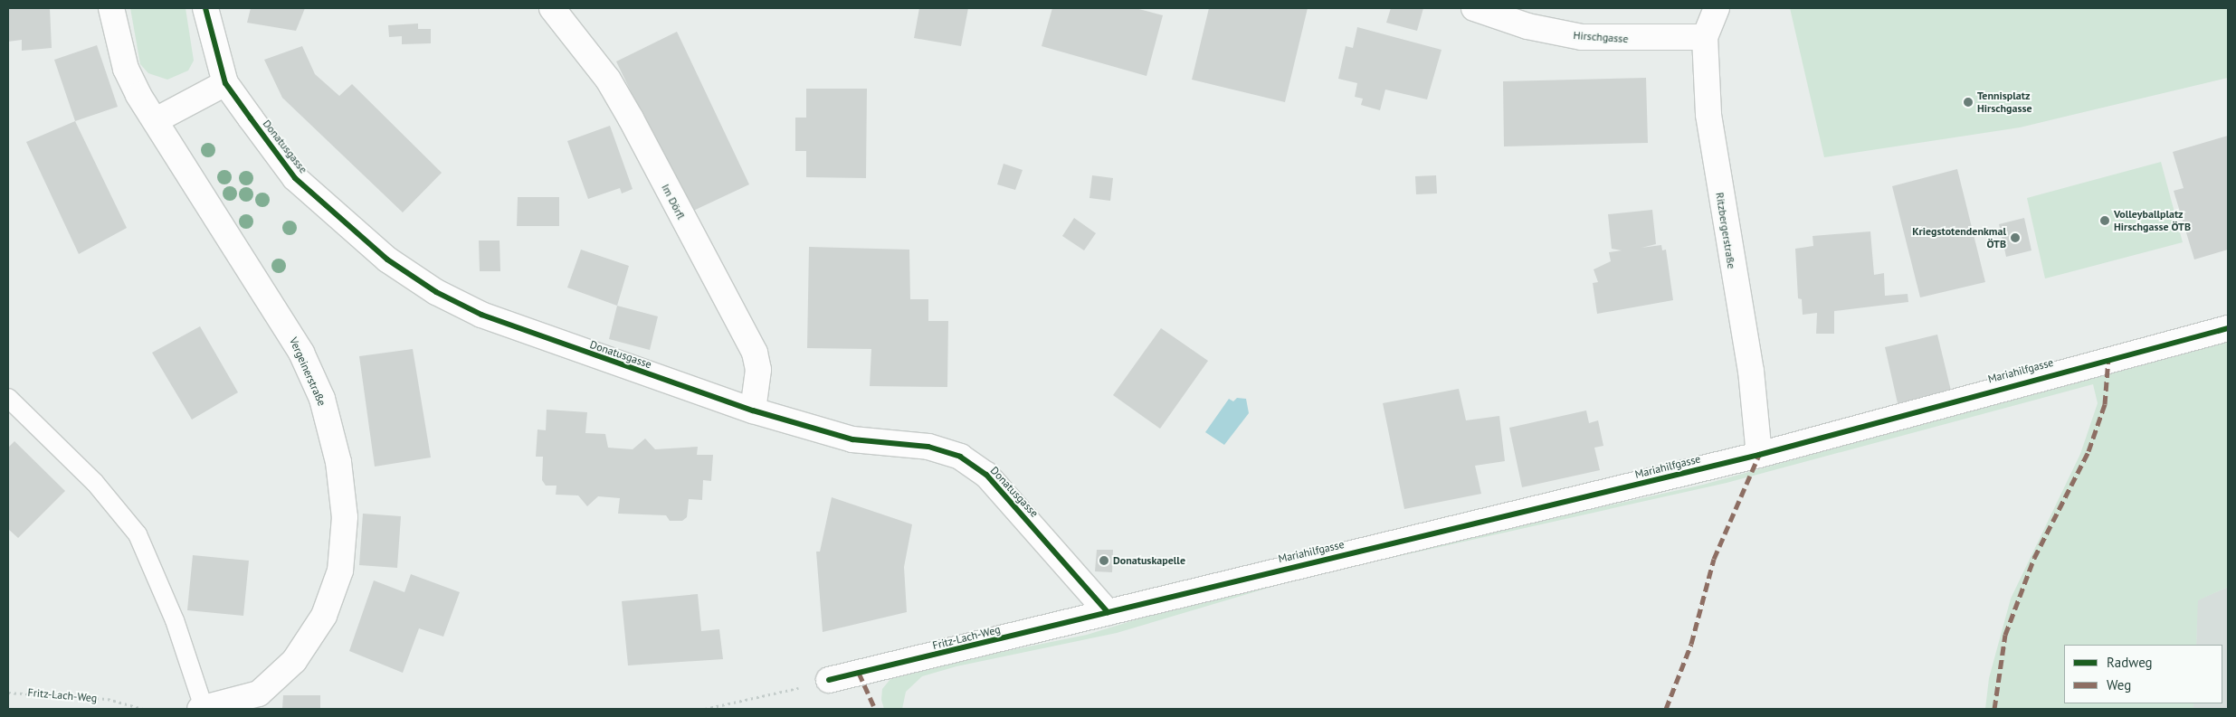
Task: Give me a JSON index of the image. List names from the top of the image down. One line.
{"streets":{"street":["Hirschgasse","Donatusgasse","Im Dörfl","Ritzbergerstraße","Mariahilfgasse","Vergeinerstraße","Fritz-Lach-Weg"]},"crossings":[["Hirschgasse","Ritzbergerstraße"],["Donatusgasse","Im Dörfl"],["Donatusgasse","Mariahilfgasse"],["Donatusgasse","Fritz-Lach-Weg"],["Ritzbergerstraße","Mariahilfgasse"],["Mariahilfgasse","Fritz-Lach-Weg"]],"places":["Tennisplatz Hirschgasse","Volleyballplatz Hirschgasse ÖTB","Kriegstotendenkmal ÖTB","Donatuskapelle"],"legend":["Radweg","Weg"]}
